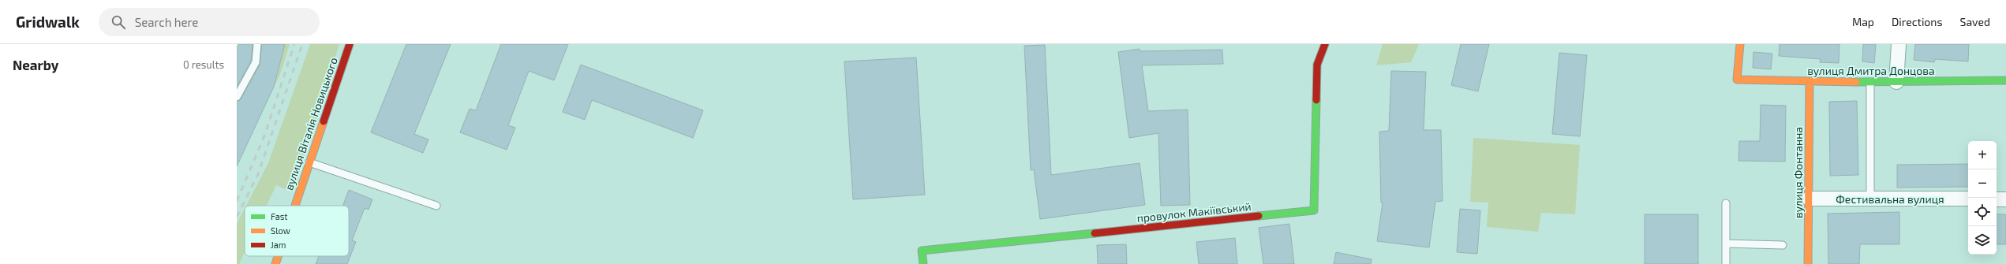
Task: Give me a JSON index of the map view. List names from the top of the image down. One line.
{"streets":{"street":["вулиця Дмитра Донцова","вулиця Віталія Новицького","вулиця Фонтанна","Фестивальна вулиця","провулок Макіївський"]},"crossings":[["вулиця Дмитра Донцова","вулиця Фонтанна"],["вулиця Фонтанна","Фестивальна вулиця"]],"legend":["Fast","Slow","Jam"],"page":{"header":"Gridwalk","search":"Search here","nav":["Map","Directions","Saved"],"heading":["Nearby","0 results"],"map_buttons":["+","−"]}}
